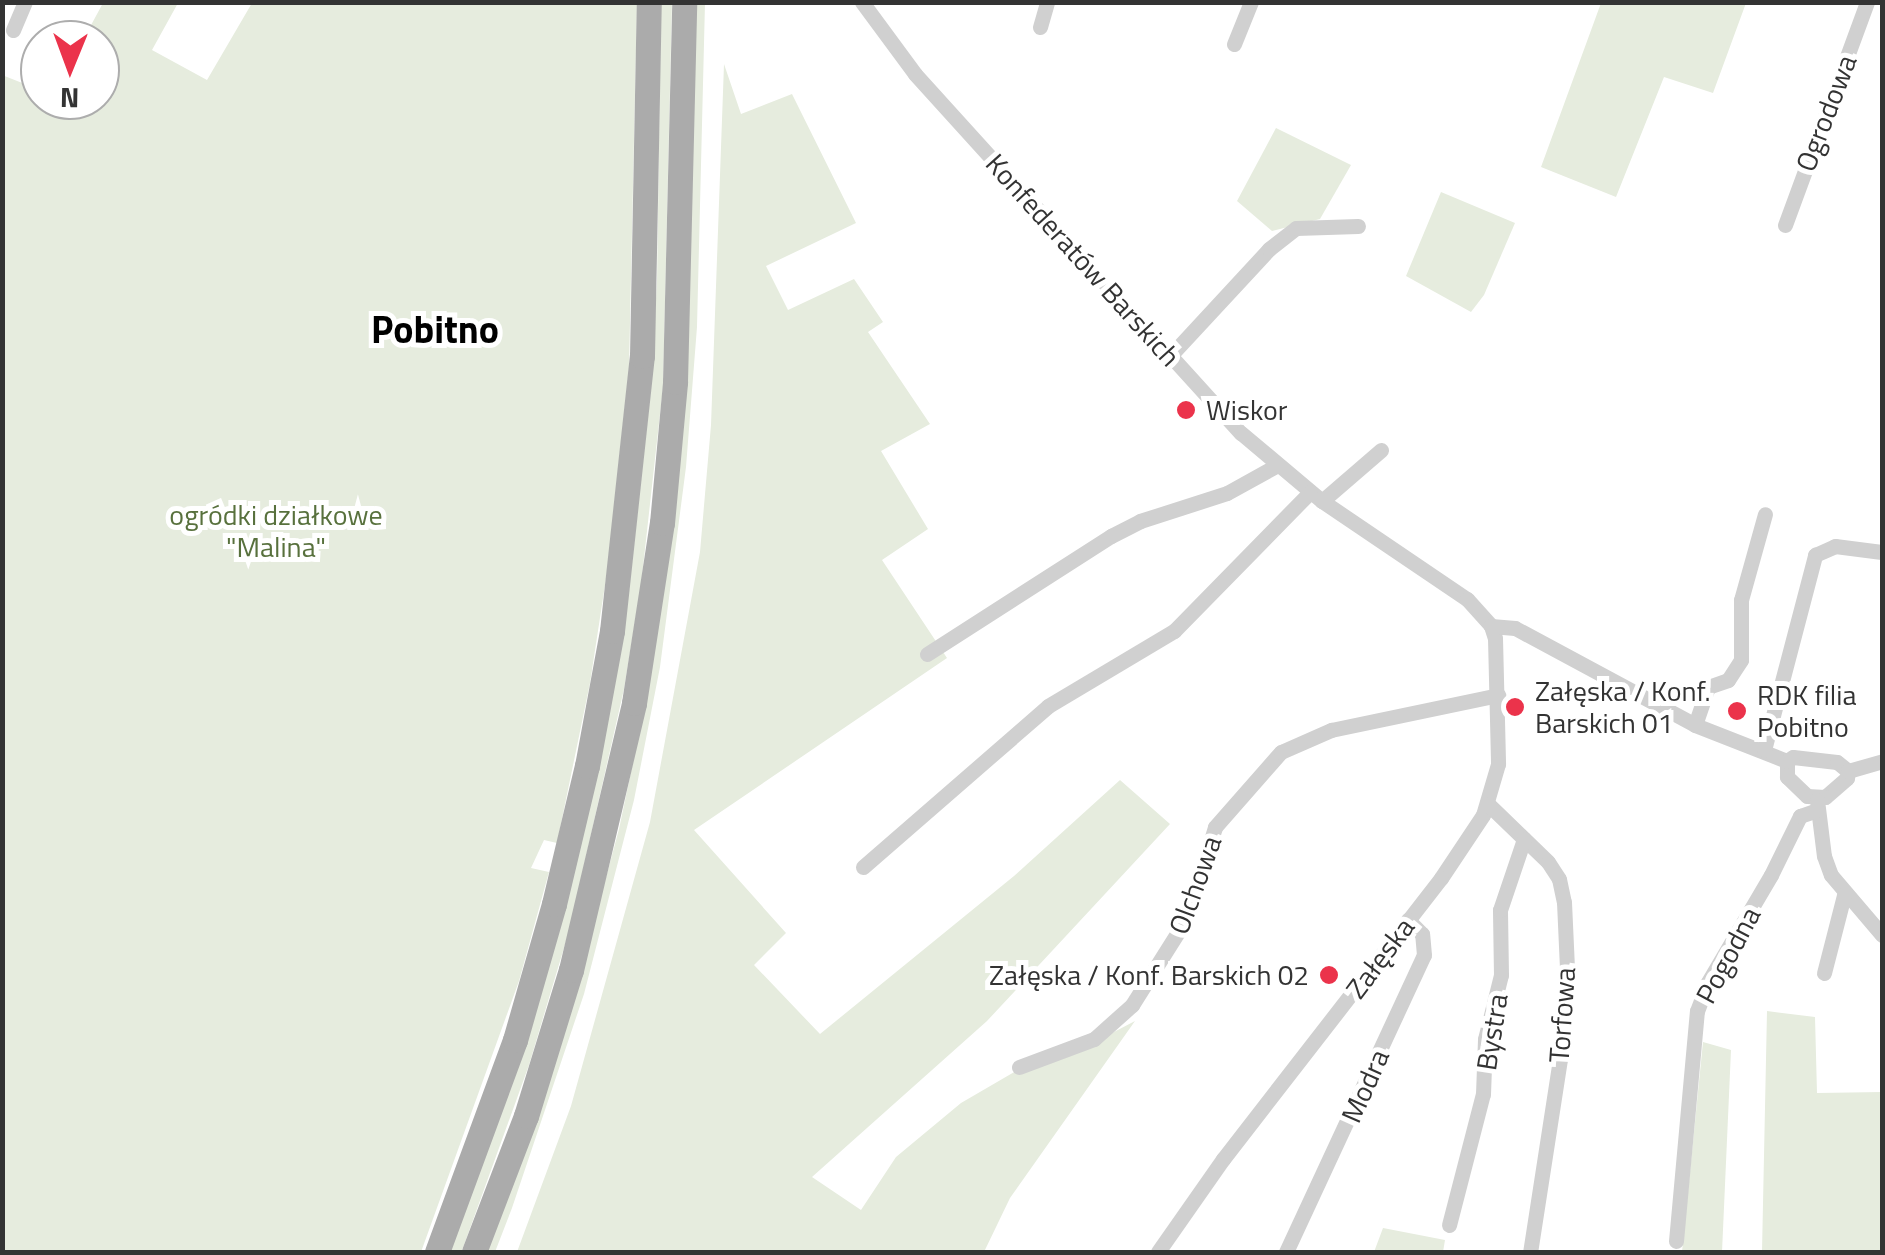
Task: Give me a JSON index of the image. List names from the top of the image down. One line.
{"streets":{"street":["Ogrodowa","Konfederatów Barskich","Olchowa","Pogodna","Załęska","Torfowa","Bystra","Modra"]},"crossings":[["Konfederatów Barskich","Załęska"],["Olchowa","Załęska"],["Załęska","Torfowa"],["Załęska","Modra"],["Torfowa","Bystra"]],"districts":["Pobitno"],"parks":["ogródki działkowe \"Malina\""],"places":["Wiskor","Załęska / Konf. Barskich 01","RDK filia Pobitno","Załęska / Konf. Barskich 02"],"north":"bottom"}
